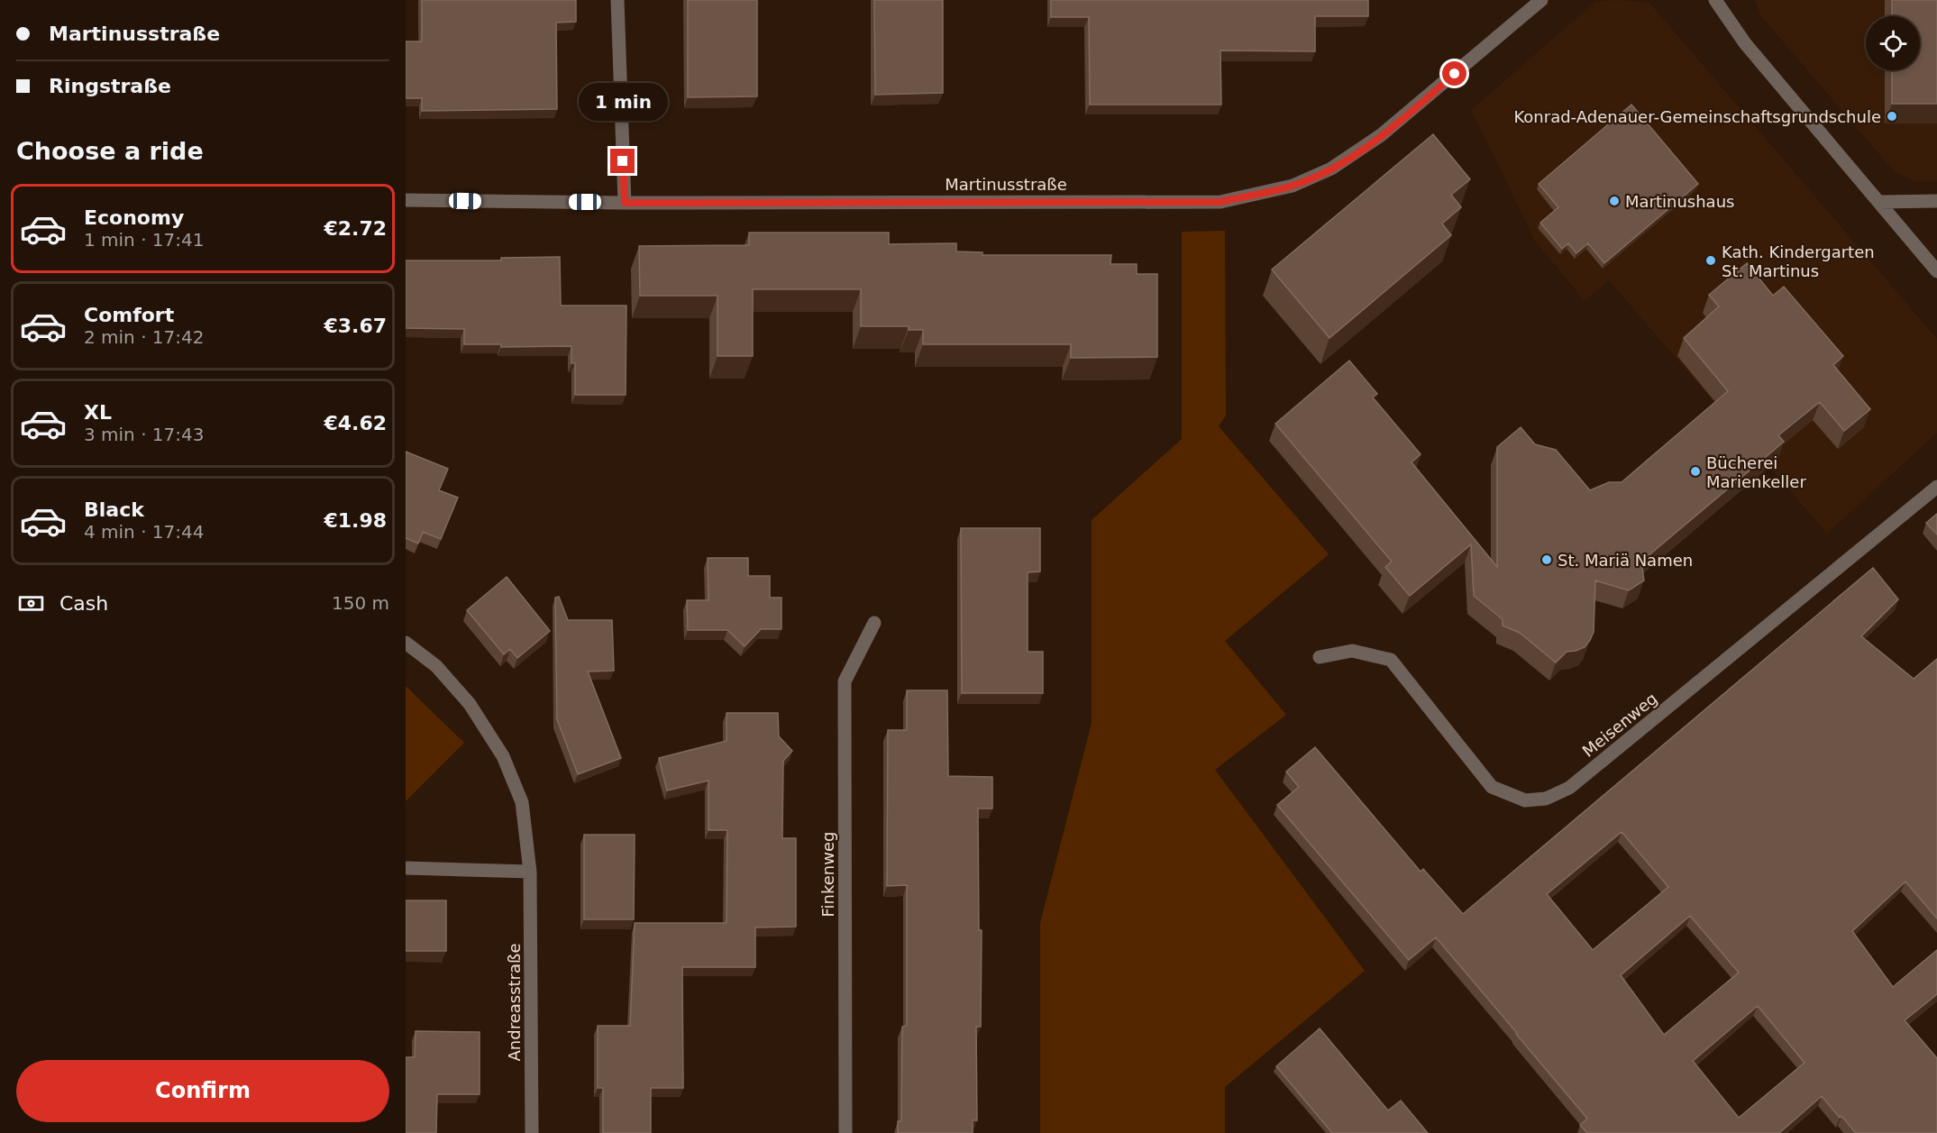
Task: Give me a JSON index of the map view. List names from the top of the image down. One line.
{"streets":{"street":["Martinusstraße","Meisenweg","Finkenweg","Andreasstraße"]},"places":["Konrad-Adenauer-Gemeinschaftsgrundschule","Martinushaus","Kath. Kindergarten St. Martinus","Bücherei Marienkeller","St. Mariä Namen"],"page":{"banner":["Martinusstraße","Ringstraße"],"bubble":"1 min","heading":"Choose a ride","list":[{"name":"Economy","note":"1 min · 17:41","value":"€2.72"},{"name":"Comfort","note":"2 min · 17:42","value":"€3.67"},{"name":"XL","note":"3 min · 17:43","value":"€4.62"},{"name":"Black","note":"4 min · 17:44","value":"€1.98"}],"pay":["Cash","150 m"],"buttons":"Confirm"}}
